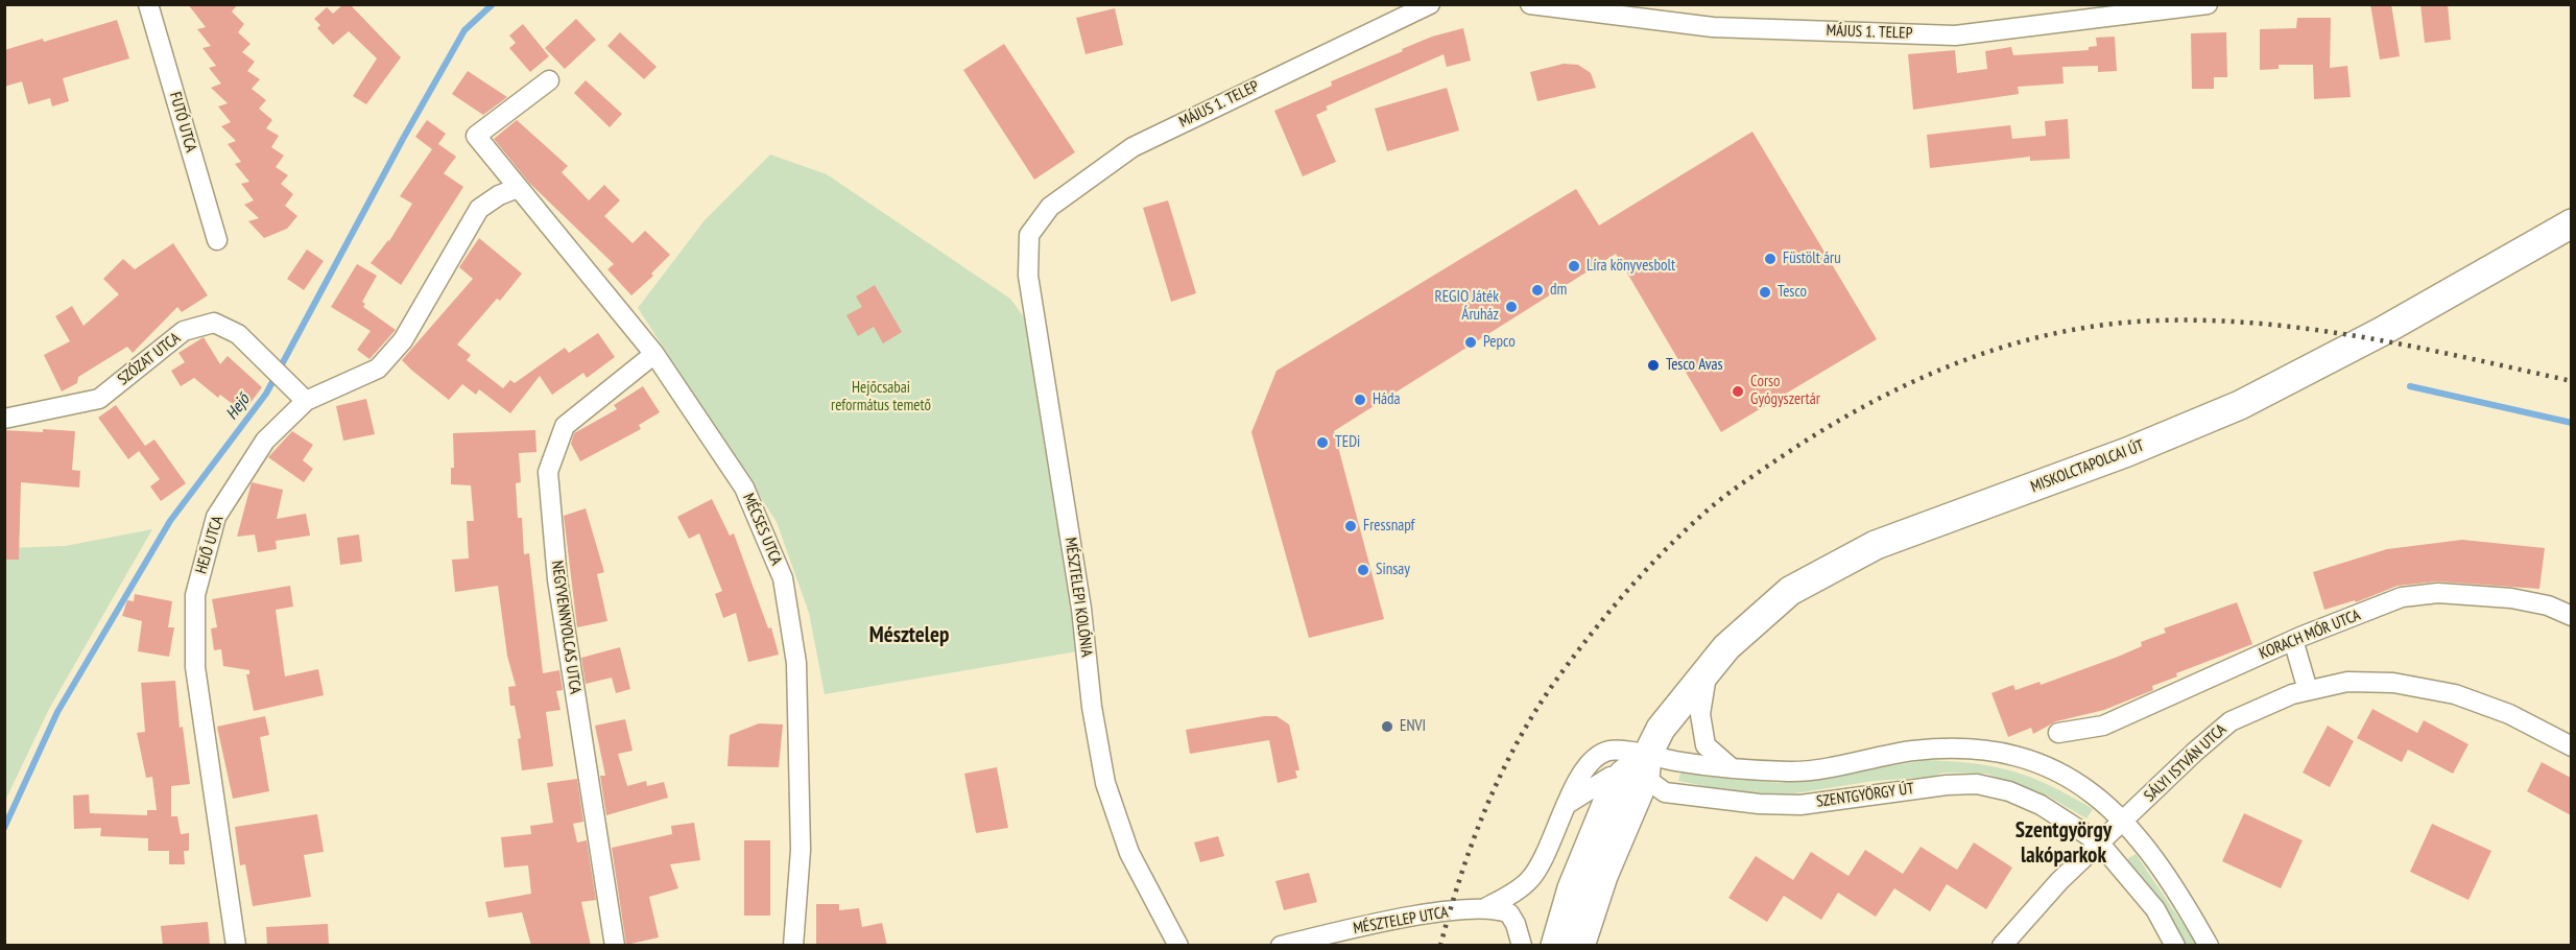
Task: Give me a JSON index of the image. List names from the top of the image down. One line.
{"streets":{"street":["MÁJUS 1. TELEP","FUTÓ UTCA","SZÓZAT UTCA","MISKOLCTAPOLCAI ÚT","MÉCSES UTCA","HEJŐ UTCA","MÉSZTELEPI KOLÓNIA","NEGYVENNYOLCAS UTCA","KORACH MÓR UTCA","SÁLYI ISTVÁN UTCA","SZENTGYÖRGY ÚT","MÉSZTELEP UTCA"]},"crossings":[["MÁJUS 1. TELEP","MÉSZTELEPI KOLÓNIA"],["SZÓZAT UTCA","HEJŐ UTCA"],["MISKOLCTAPOLCAI ÚT","SZENTGYÖRGY ÚT"],["MISKOLCTAPOLCAI ÚT","MÉSZTELEP UTCA"],["MÉCSES UTCA","HEJŐ UTCA"],["MÉCSES UTCA","NEGYVENNYOLCAS UTCA"],["SZENTGYÖRGY ÚT","MÉSZTELEP UTCA"]],"districts":["Mésztelep","Szentgyörgy lakóparkok"],"water":["Hejő"],"parks":["Hejőcsabai református temető"],"places":["Füstölt áru","Líra könyvesbolt","dm","Tesco","REGIO Játék Áruház","Pepco","Tesco Avas","Corso Gyógyszertár","Háda","TEDi","Fressnapf","Sinsay","ENVI"]}
